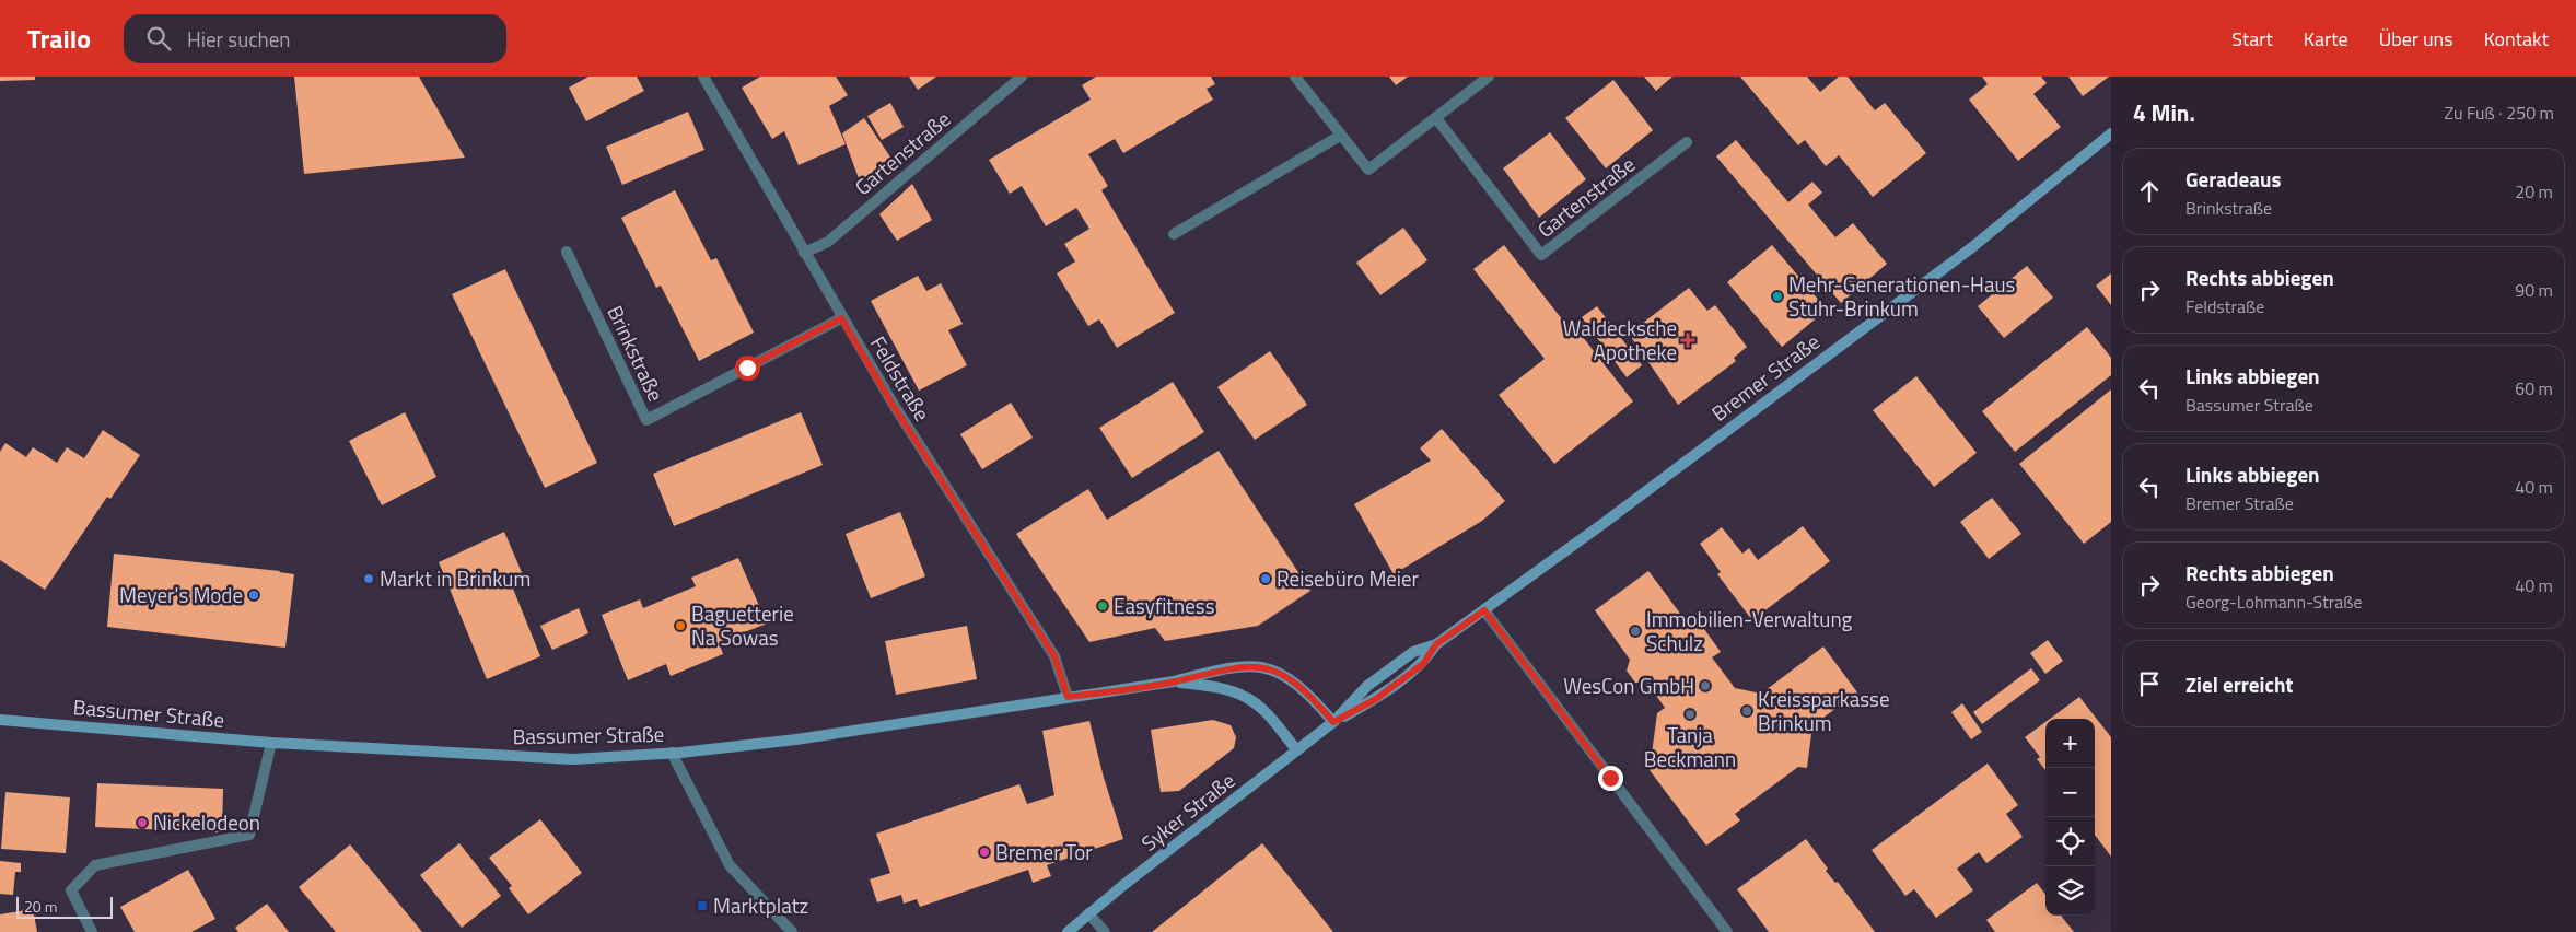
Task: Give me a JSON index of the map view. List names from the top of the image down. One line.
{"streets":{"street":["Gartenstraße","Brinkstraße","Bremer Straße","Feldstraße","Bassumer Straße","Syker Straße"]},"crossings":[["Gartenstraße","Feldstraße"],["Brinkstraße","Feldstraße"],["Bremer Straße","Bassumer Straße"],["Bremer Straße","Syker Straße"],["Feldstraße","Bassumer Straße"],["Bassumer Straße","Syker Straße"]],"places":{"other":["Mehr-Generationen-Haus Stuhr-Brinkum","Markt in Brinkum","Reisebüro Meier","Meyer's Mode","Easyfitness","Baguetterie Na Sowas","Immobilien-Verwaltung Schulz","WesCon GmbH","Kreissparkasse Brinkum","Tanja Beckmann","Nickelodeon","Bremer Tor"],"health":["Waldecksche Apotheke"],"transit":["Marktplatz"]},"scale_bar":"20 m","page":{"header":"Trailo","search":"Hier suchen","nav":["Start","Karte","Über uns","Kontakt"],"heading":["4 Min.","Zu Fuß · 250 m"],"list":[["Geradeaus","Brinkstraße","20 m"],["Rechts abbiegen","Feldstraße","90 m"],["Links abbiegen","Bassumer Straße","60 m"],["Links abbiegen","Bremer Straße","40 m"],["Rechts abbiegen","Georg-Lohmann-Straße","40 m"],"Ziel erreicht"],"map_buttons":["+","−"],"scale":"20 m"}}
